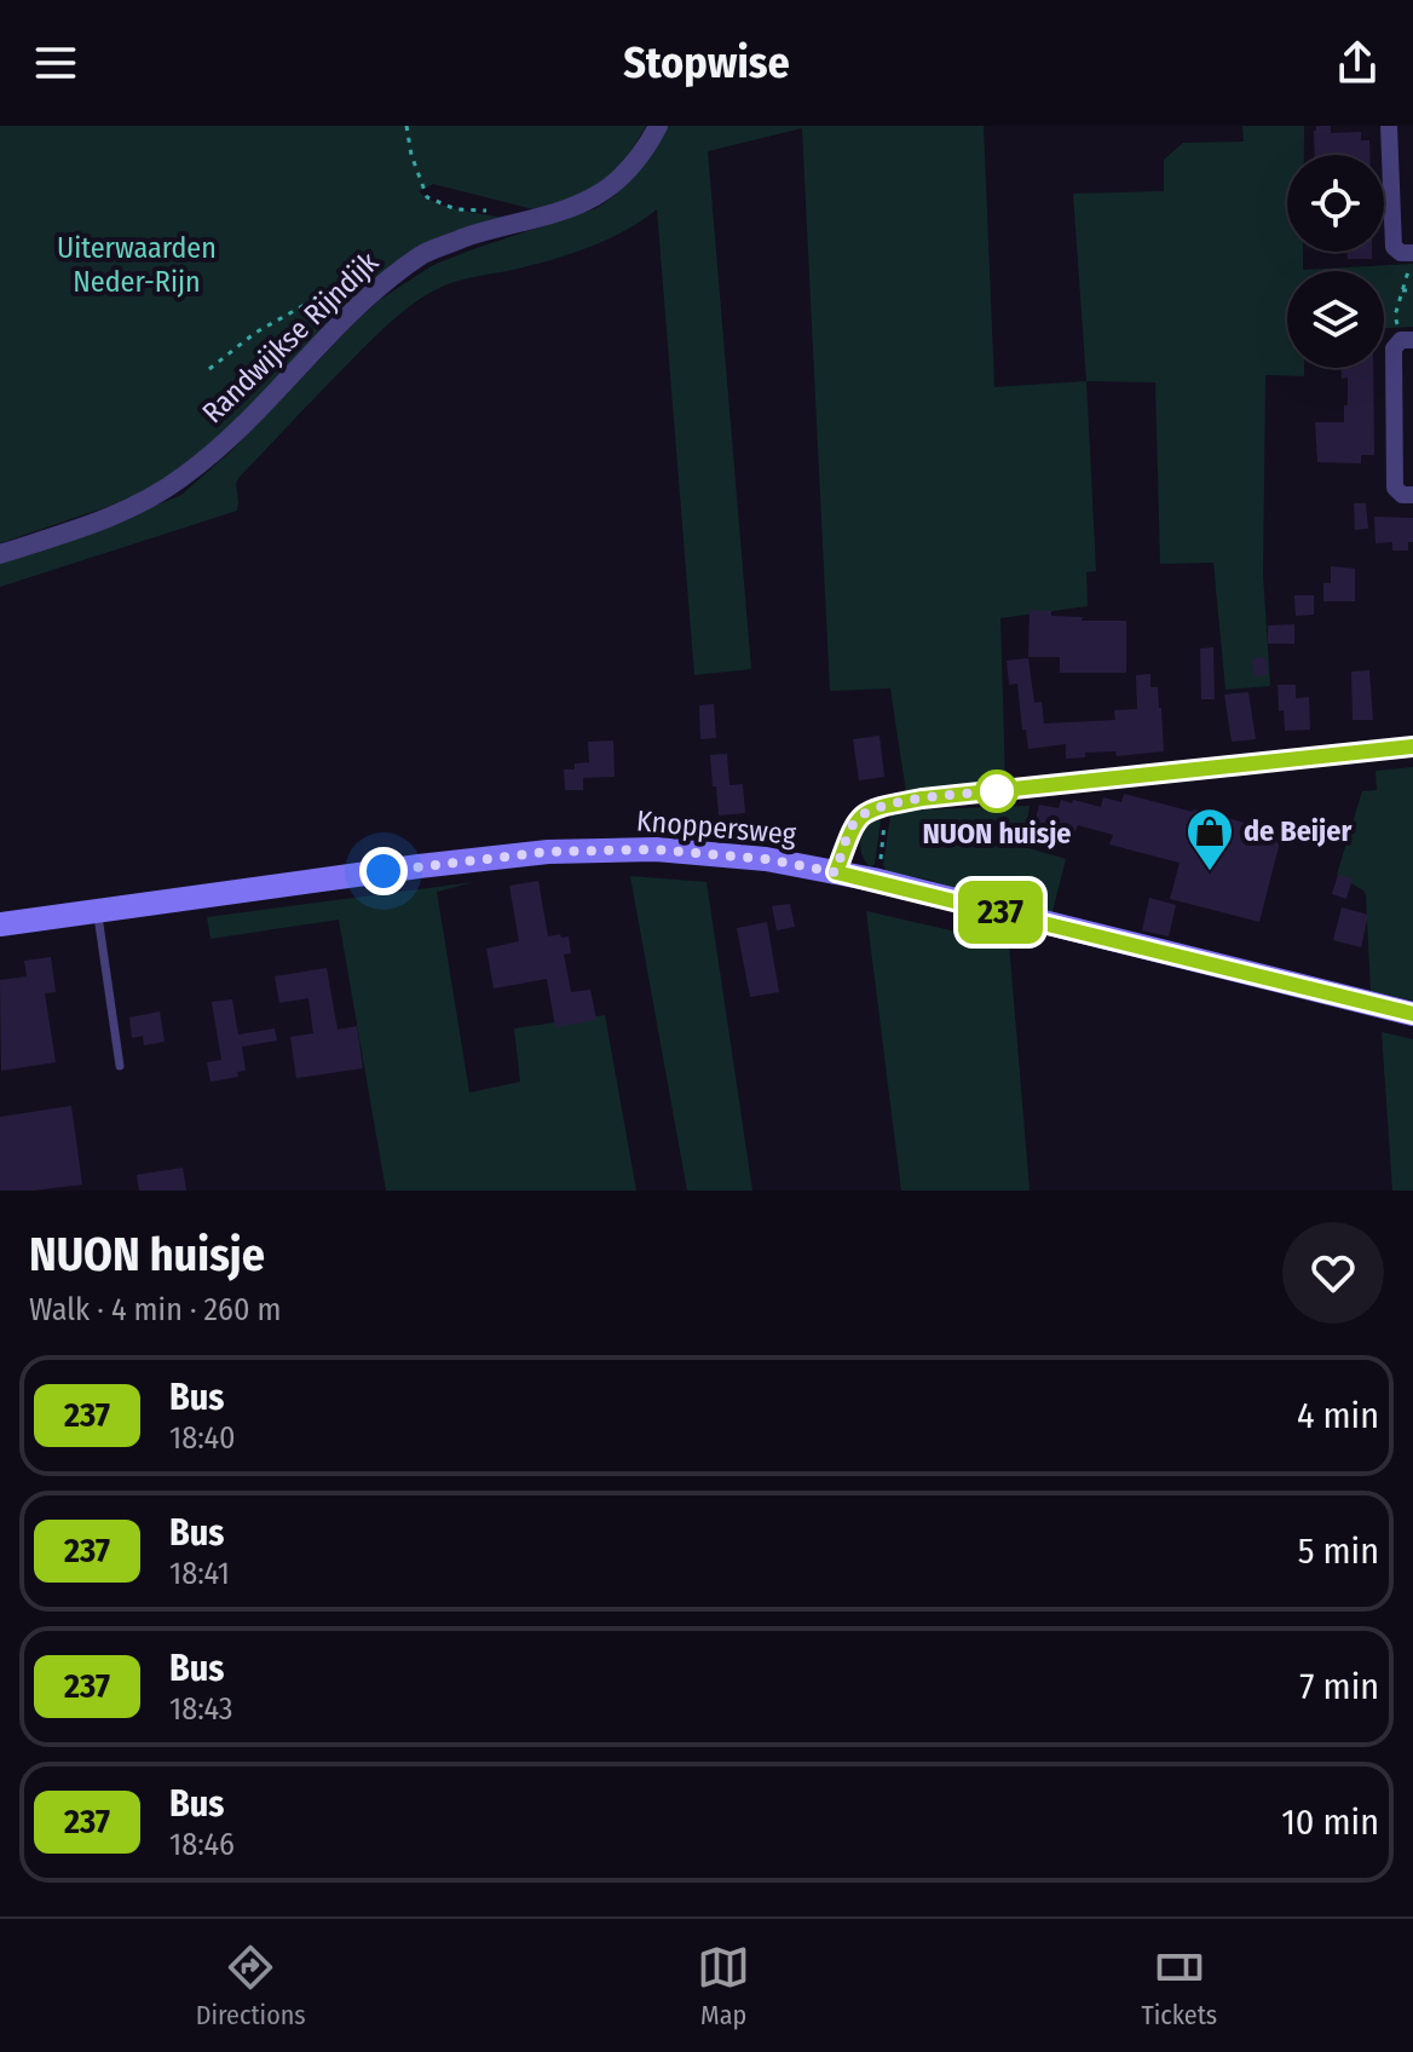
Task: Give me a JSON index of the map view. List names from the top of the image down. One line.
{"streets":{"main road":["Knoppersweg"],"street":["Randwijkse Rijndijk"]},"parks":["Uiterwaarden Neder-Rijn"],"places":{"other":["NUON huisje"],"shop":["de Beijer"]},"lines":["bus line 237"],"page":{"header":"Stopwise","on_map":"237","heading":["NUON huisje","Walk · 4 min · 260 m"],"list":[{"mark":"237","name":"Bus","note":"18:40","value":"4 min"},{"mark":"237","name":"Bus","note":"18:41","value":"5 min"},{"mark":"237","name":"Bus","note":"18:43","value":"7 min"},{"mark":"237","name":"Bus","note":"18:46","value":"10 min"}],"tabs":["Directions","Map","Tickets"]}}
